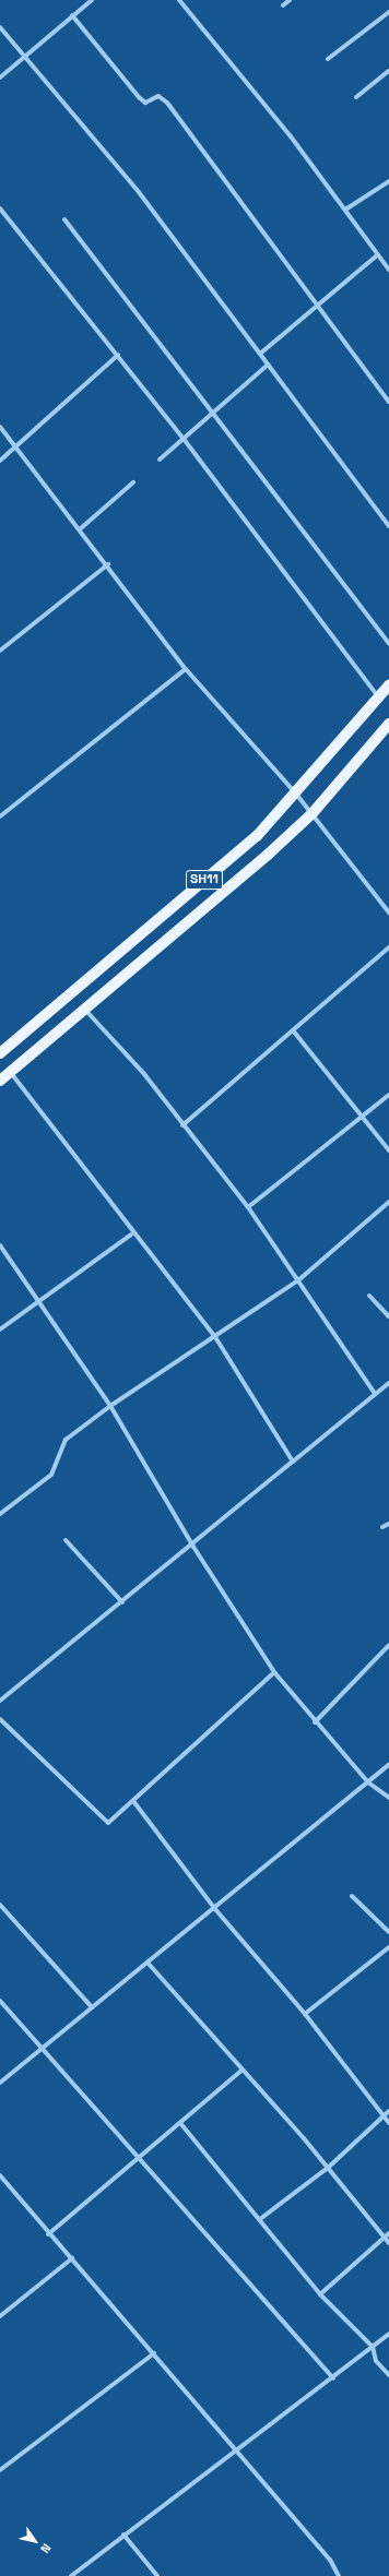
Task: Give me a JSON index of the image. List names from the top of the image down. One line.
{"streets":{"main road":["SH11"]},"north":"bottom right"}
